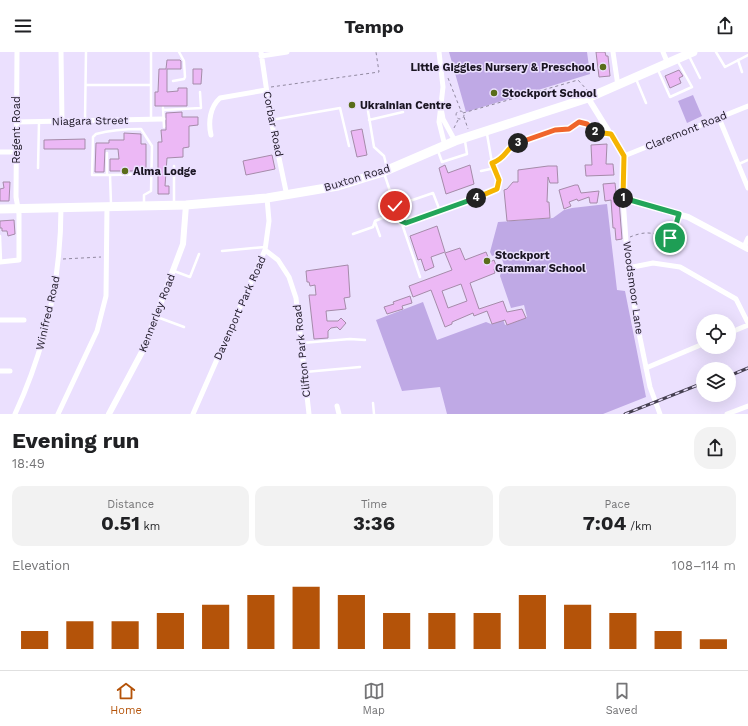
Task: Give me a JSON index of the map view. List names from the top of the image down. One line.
{"streets":{"highway":["Buxton Road"],"street":["Niagara Street","Corbar Road","Regent Road","Claremont Road","Woodsmoor Lane","Davenport Park Road","Winifred Road","Kennerley Road","Clifton Park Road"]},"crossings":[["Niagara Street","Regent Road"],["Corbar Road","Buxton Road"],["Regent Road","Buxton Road"],["Claremont Road","Woodsmoor Lane"],["Buxton Road","Davenport Park Road"],["Buxton Road","Winifred Road"],["Buxton Road","Kennerley Road"],["Davenport Park Road","Clifton Park Road"]],"places":["Little Giggles Nursery & Preschool","Stockport School","Ukrainian Centre","Alma Lodge","Stockport Grammar School"],"page":{"header":"Tempo","pins":["2","3","1","4"],"heading":["Evening run","18:49"],"stats":[["Distance","0.51 km"],["Time","3:36"],["Pace","7:04 /km"]],"chart":["Elevation","108–114 m"],"tabs":["Home","Map","Saved"]}}
